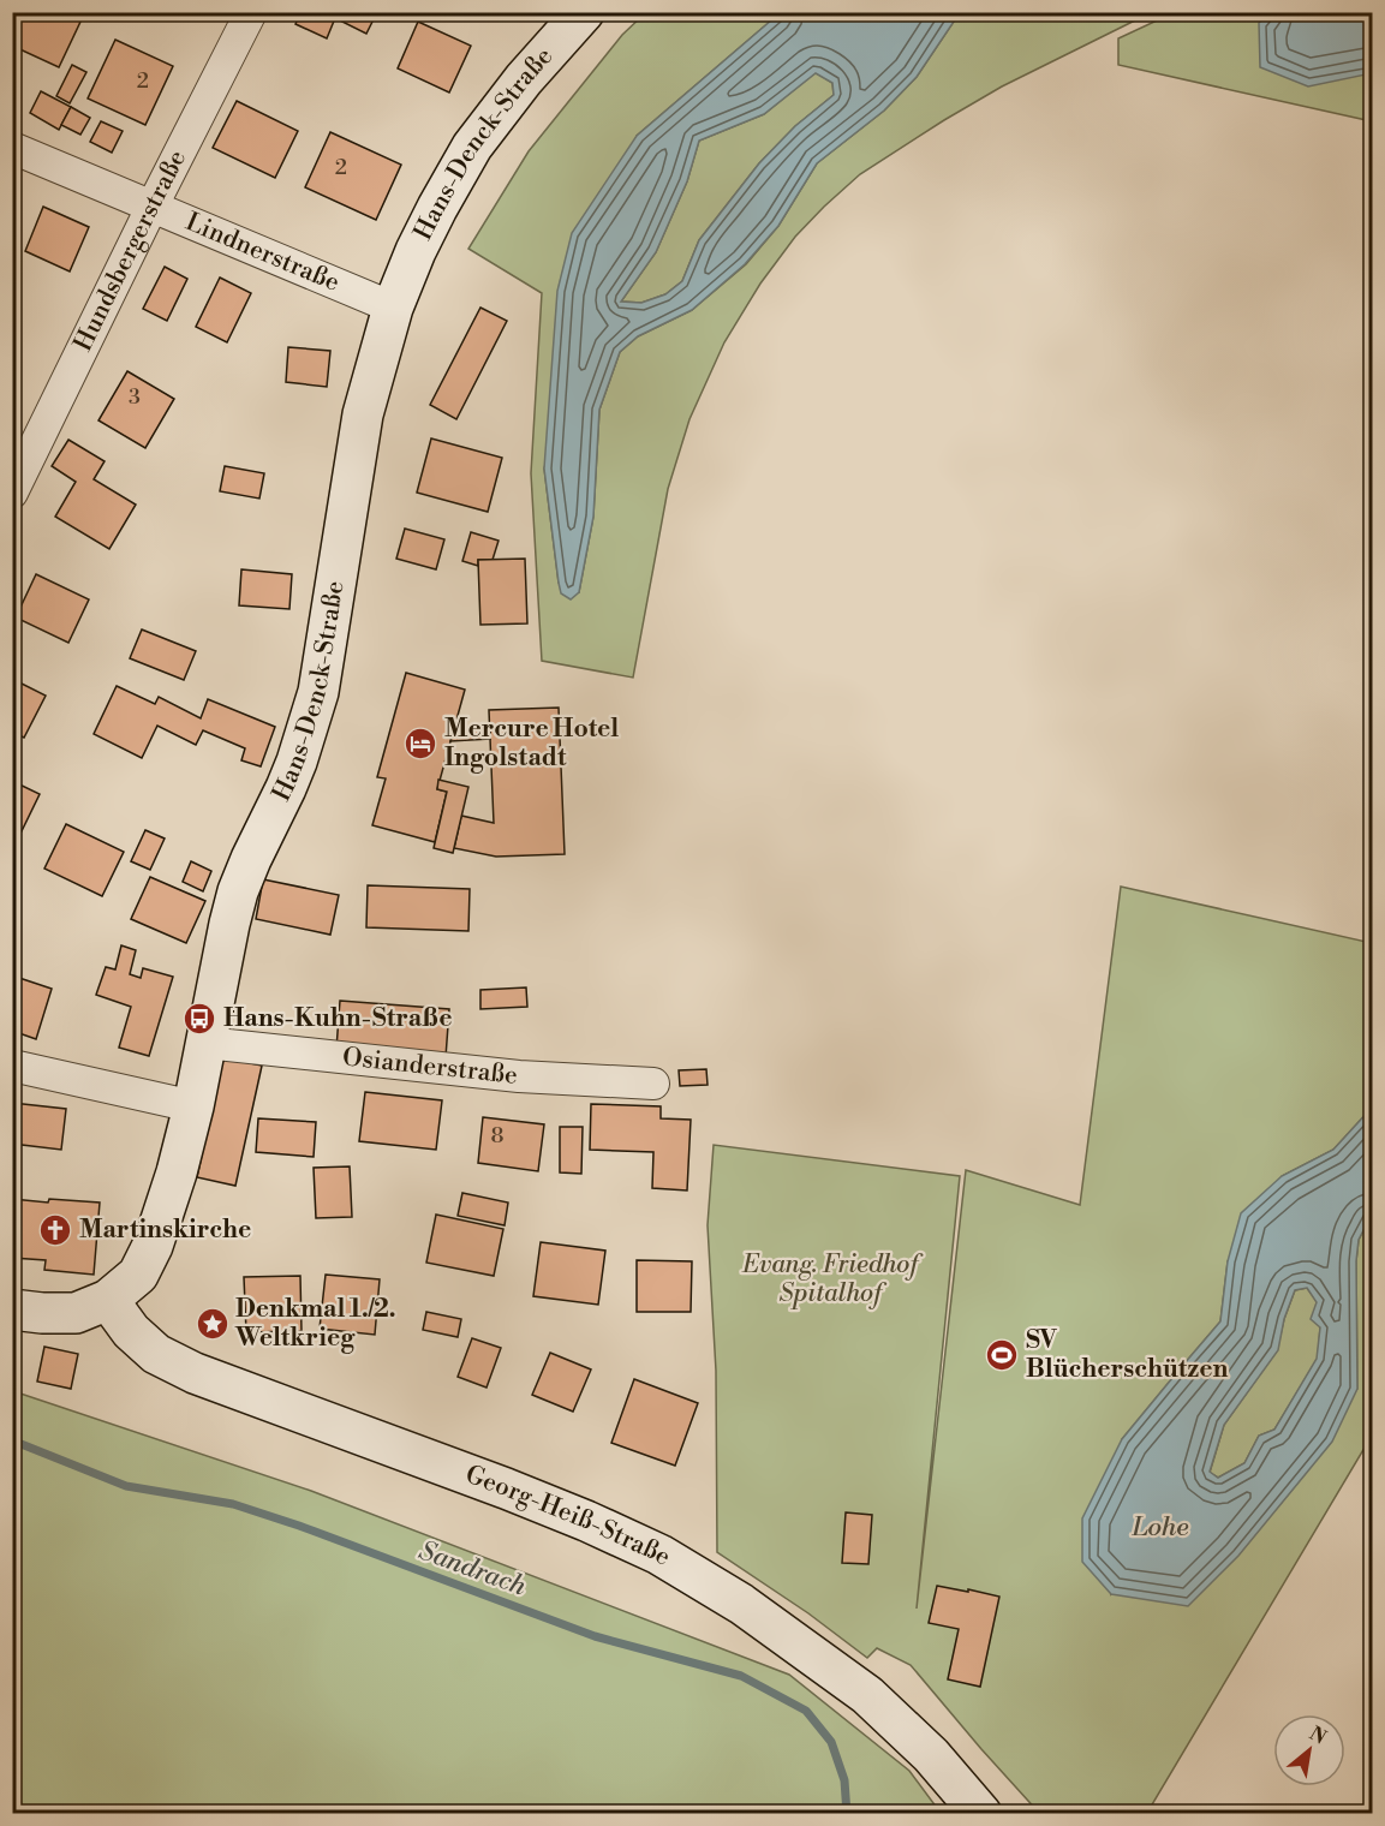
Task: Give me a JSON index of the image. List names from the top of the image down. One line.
{"streets":{"street":["Hans-Denck-Straße","Hundsbergerstraße","Lindnerstraße","Osianderstraße","Georg-Heiß-Straße"]},"crossings":[["Hans-Denck-Straße","Lindnerstraße"],["Hans-Denck-Straße","Osianderstraße"],["Hans-Denck-Straße","Georg-Heiß-Straße"],["Hundsbergerstraße","Lindnerstraße"]],"water":["Lohe","Sandrach"],"parks":["Evang. Friedhof Spitalhof"],"places":{"hotel":["Mercure Hotel Ingolstadt"],"bus stop":["Hans-Kuhn-Straße"],"church":["Martinskirche"],"place":["Denkmal 1./2. Weltkrieg"],"sports":["SV Blücherschützen"]},"house_numbers":["2","2","3","8"],"north":"top right"}
